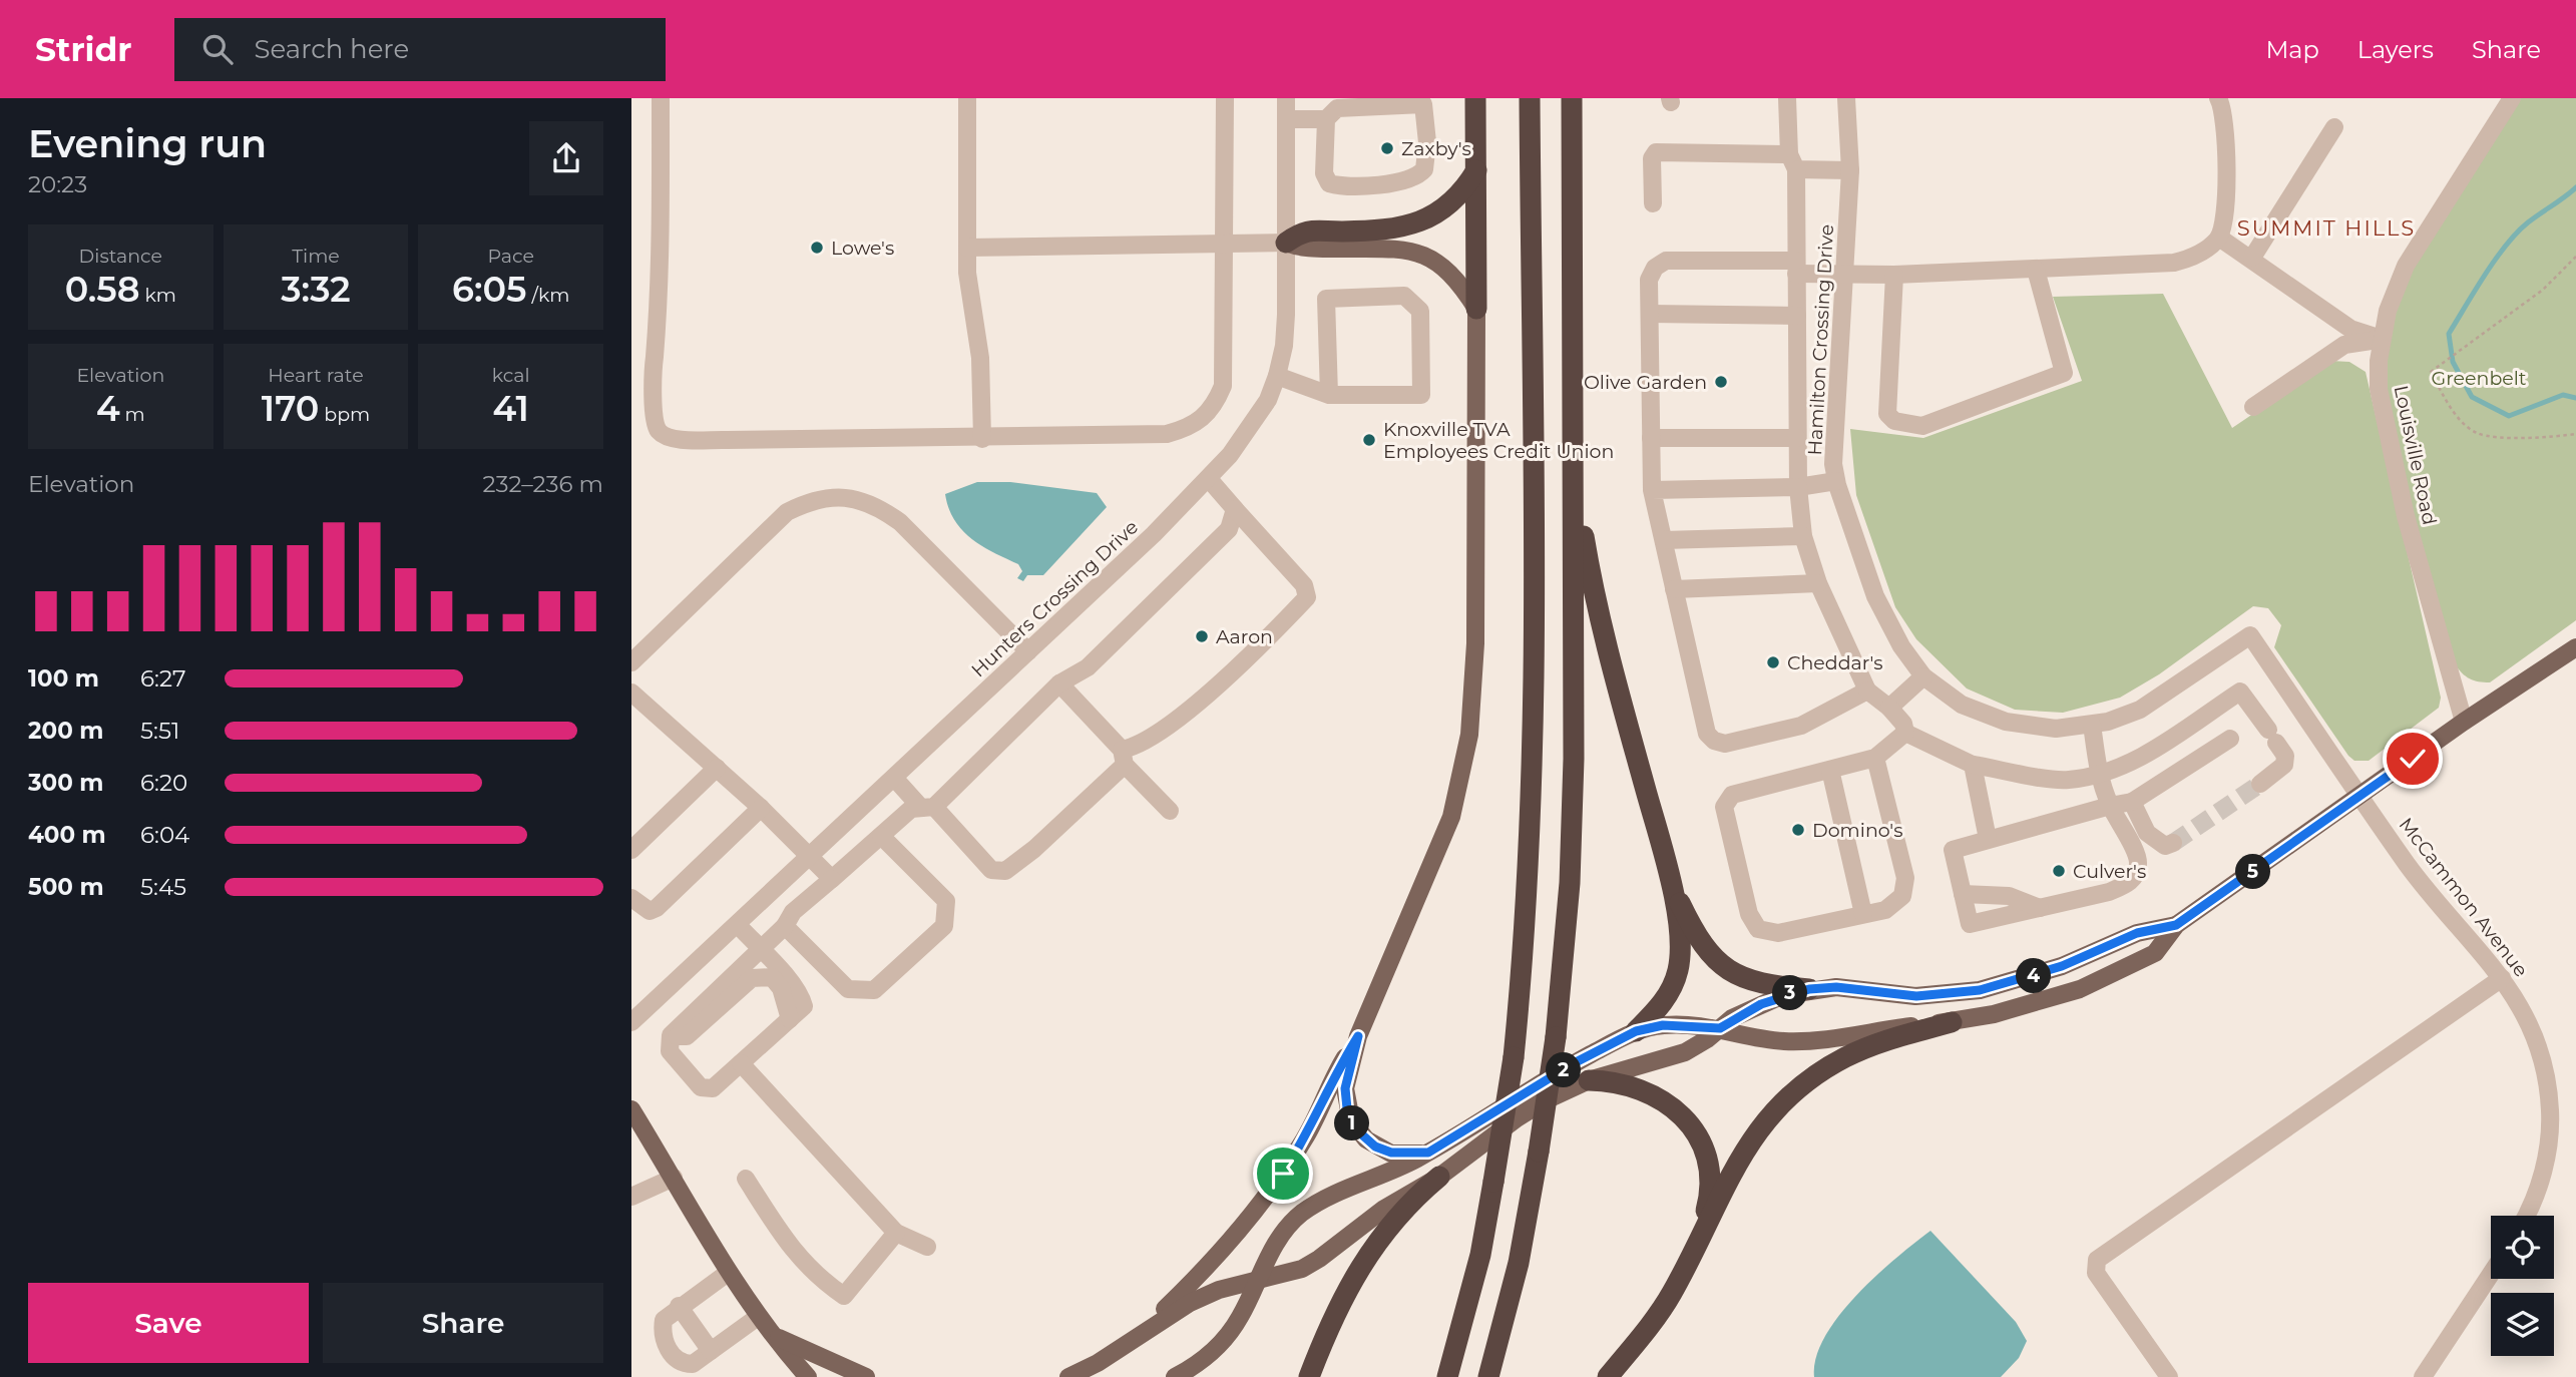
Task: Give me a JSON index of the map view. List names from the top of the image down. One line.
{"streets":{"street":["Hamilton Crossing Drive","Louisville Road","Hunters Crossing Drive","McCammon Avenue"]},"crossings":[["Hamilton Crossing Drive","McCammon Avenue"]],"districts":["SUMMIT HILLS"],"parks":["Greenbelt"],"places":["Zaxby's","Lowe's","Olive Garden","Knoxville TVA Employees Credit Union","Aaron","Cheddar's","Domino's","Culver's"],"page":{"header":"Stridr","search":"Search here","nav":["Map","Layers","Share"],"heading":["Evening run","20:23"],"stats":[["Distance","0.58 km"],["Time","3:32"],["Pace","6:05 /km"],["Elevation","4 m"],["Heart rate","170 bpm"],["kcal","41"]],"chart":["Elevation","232–236 m"],"list":[{"name":"100 m","note":"6:27"},{"name":"200 m","note":"5:51"},{"name":"300 m","note":"6:20"},{"name":"400 m","note":"6:04"},{"name":"500 m","note":"5:45"}],"pins":["5","4","3","2","1"],"buttons":["Save","Share"]}}
